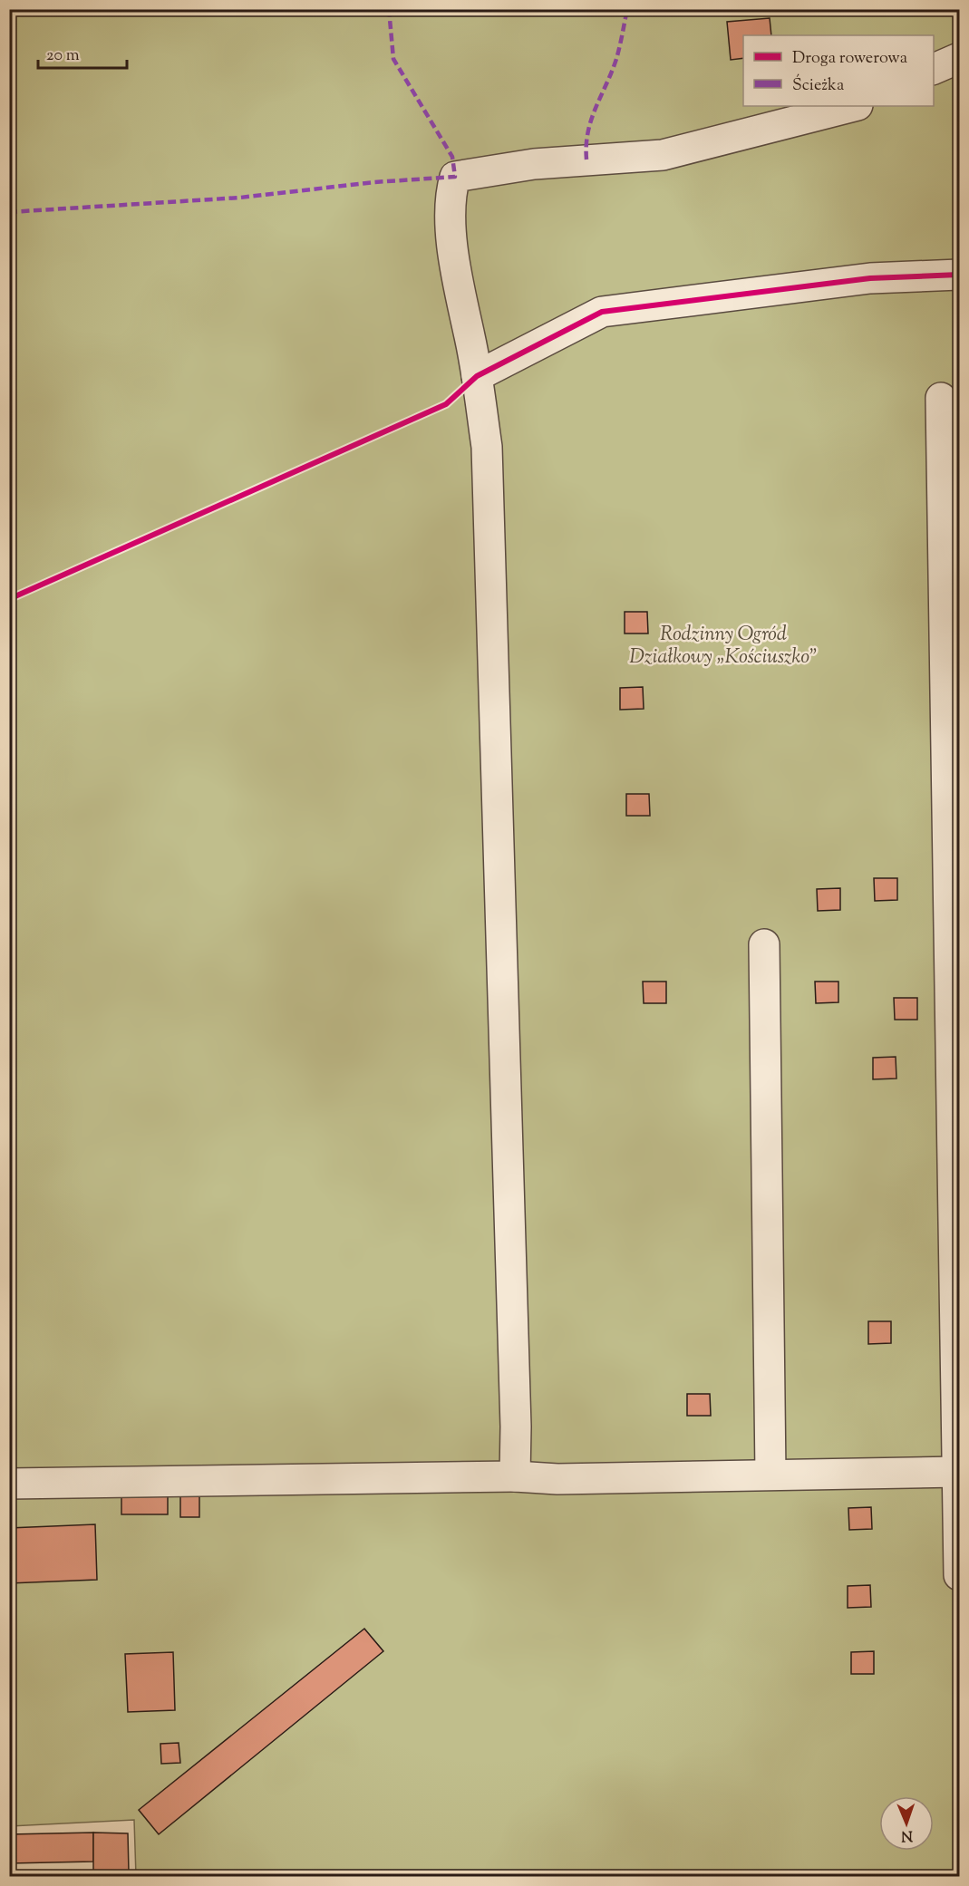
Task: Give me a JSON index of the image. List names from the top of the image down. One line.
{"parks":["Rodzinny Ogród Działkowy „Kościuszko”"],"legend":["Droga rowerowa","Ścieżka"],"scale_bar":"20 m","north":"bottom"}
